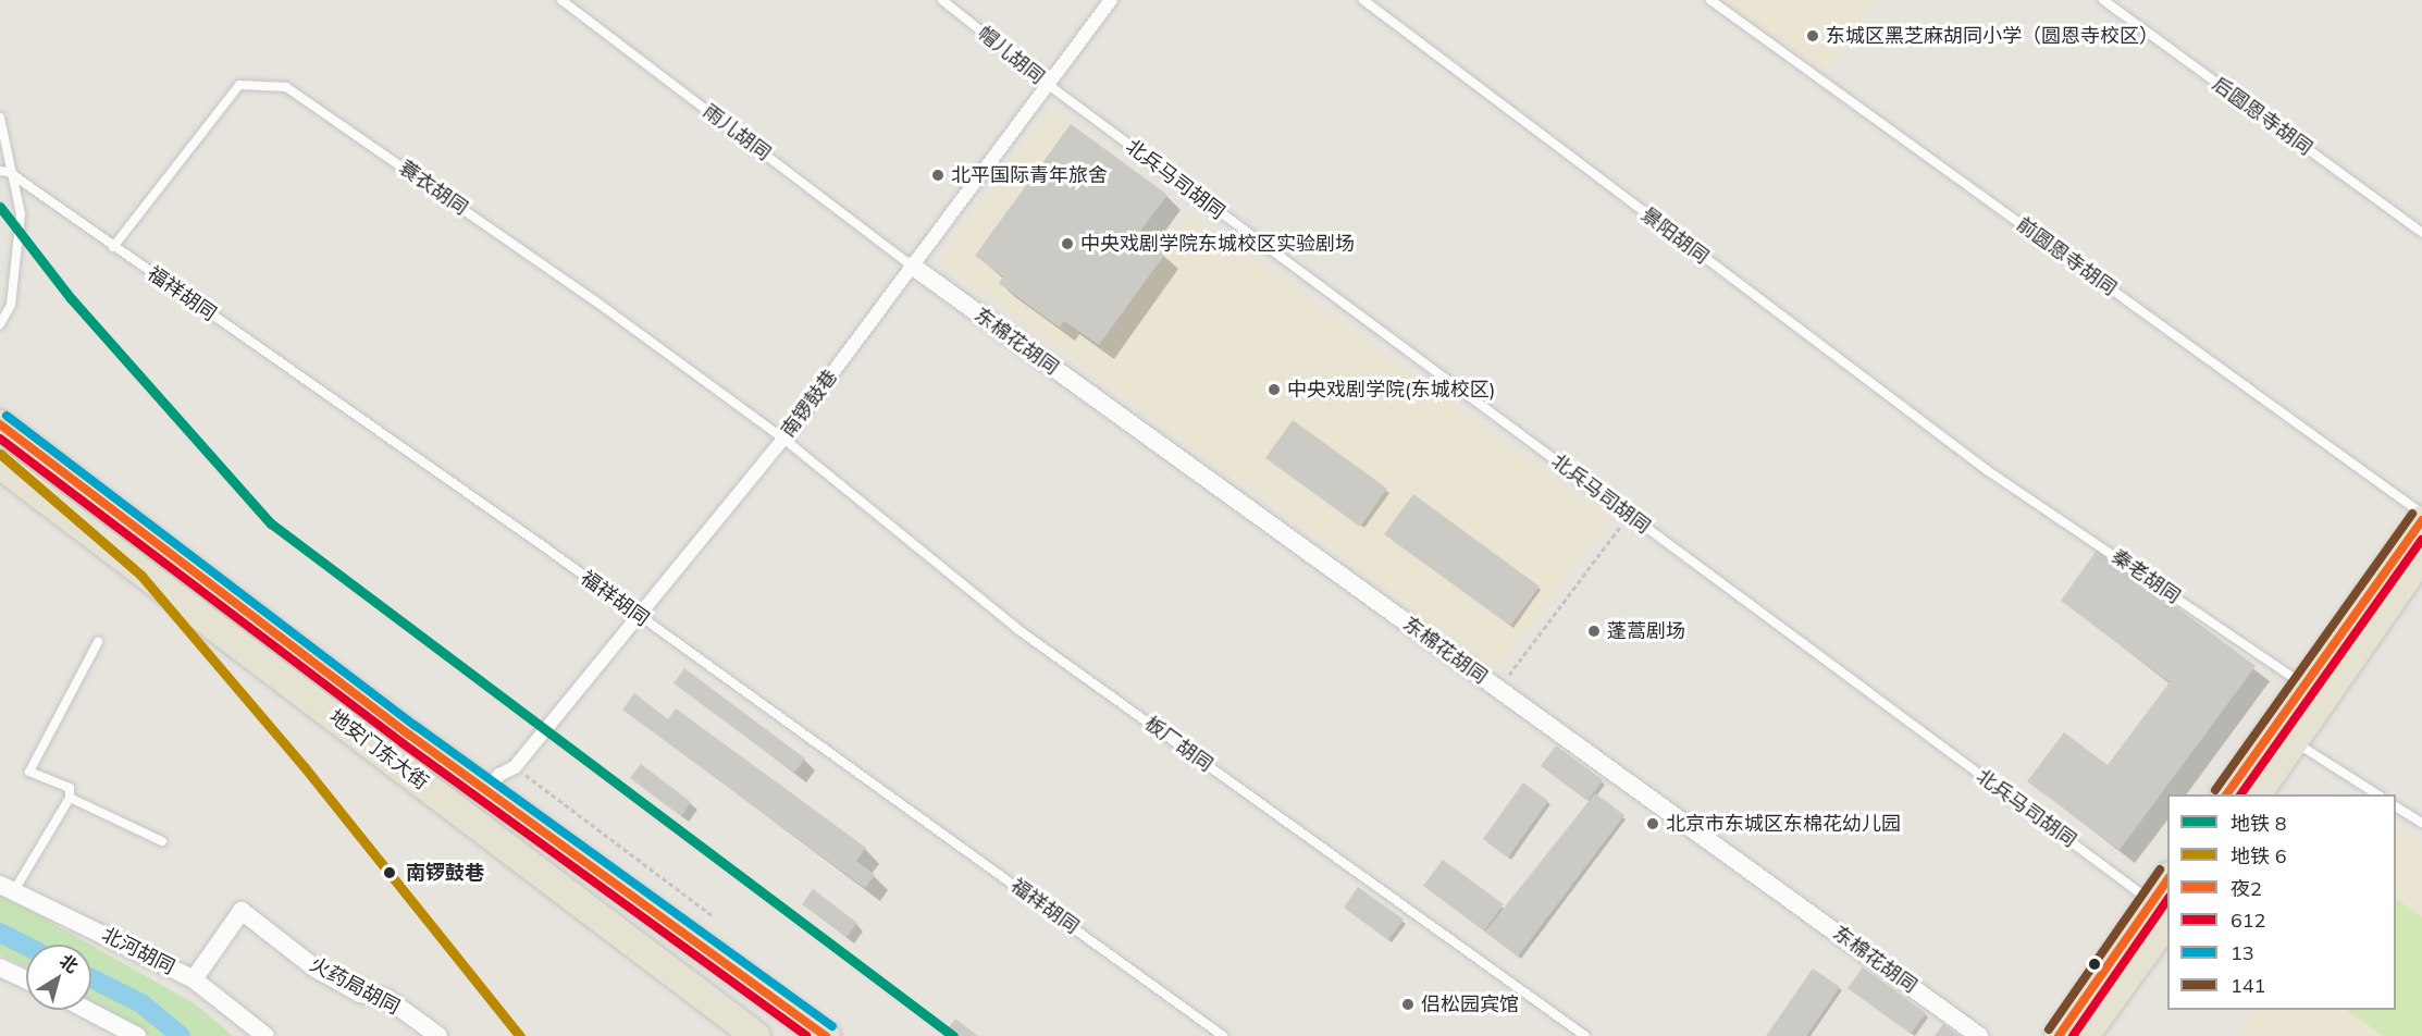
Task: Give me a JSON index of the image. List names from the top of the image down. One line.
{"streets":{"main road":["地安门东大街"],"street":["东棉花胡同","南锣鼓巷","北河胡同","火药局胡同"],"lane":["帽儿胡同","后圆恩寺胡同","雨儿胡同","北兵马司胡同","蓑衣胡同","景阳胡同","前圆恩寺胡同","福祥胡同","秦老胡同","板厂胡同"]},"crossings":[["帽儿胡同","北兵马司胡同"],["帽儿胡同","南锣鼓巷"],["雨儿胡同","东棉花胡同"],["雨儿胡同","南锣鼓巷"],["北兵马司胡同","南锣鼓巷"],["蓑衣胡同","福祥胡同"],["蓑衣胡同","南锣鼓巷"],["蓑衣胡同","板厂胡同"],["景阳胡同","秦老胡同"],["福祥胡同","南锣鼓巷"],["东棉花胡同","南锣鼓巷"],["南锣鼓巷","板厂胡同"],["南锣鼓巷","地安门东大街"],["北河胡同","火药局胡同"]],"places":["东城区黑芝麻胡同小学（圆恩寺校区）","北平国际青年旅舍","中央戏剧学院东城校区实验剧场","中央戏剧学院(东城校区)","蓬蒿剧场","北京市东城区东棉花幼儿园","南锣鼓巷","侣松园宾馆"],"lines":["metro line 8","transit line 13","transit line 夜2","transit line 612","metro line 6","transit line 141"],"legend":["地铁 8","地铁 6","夜2","612","13","141"],"north":"top right"}
